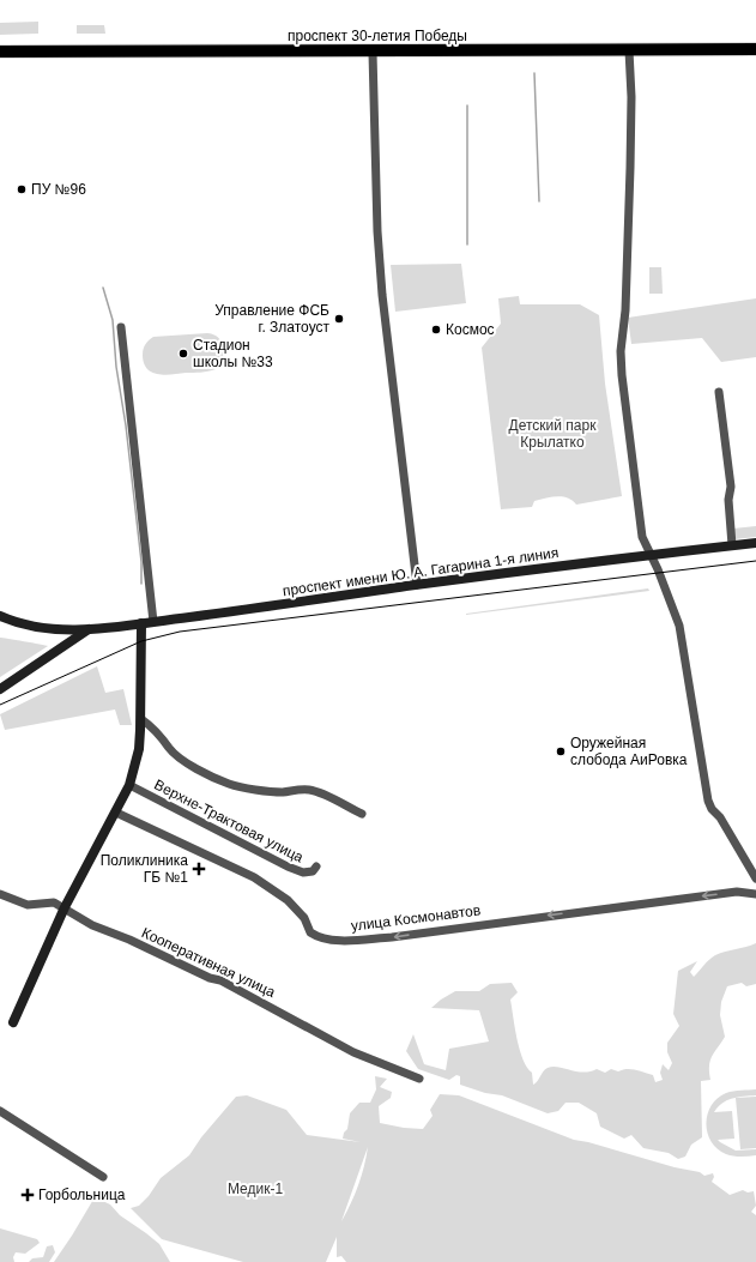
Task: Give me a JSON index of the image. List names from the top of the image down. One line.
{"streets":{"main road":["проспект 30-летия Победы","проспект имени Ю. А. Гагарина 1-я линия"],"street":["Верхне-Трактовая улица","улица Космонавтов","Кооперативная улица"]},"one_way":["улица Космонавтов"],"parks":["Детский парк Крылатко","Медик-1"],"places":{"other":["ПУ №96","Управление ФСБ г. Златоуст","Космос","Стадион школы №33","Оружейная слобода АиРовка"],"health":["Поликлиника ГБ №1","Горбольница"]}}
